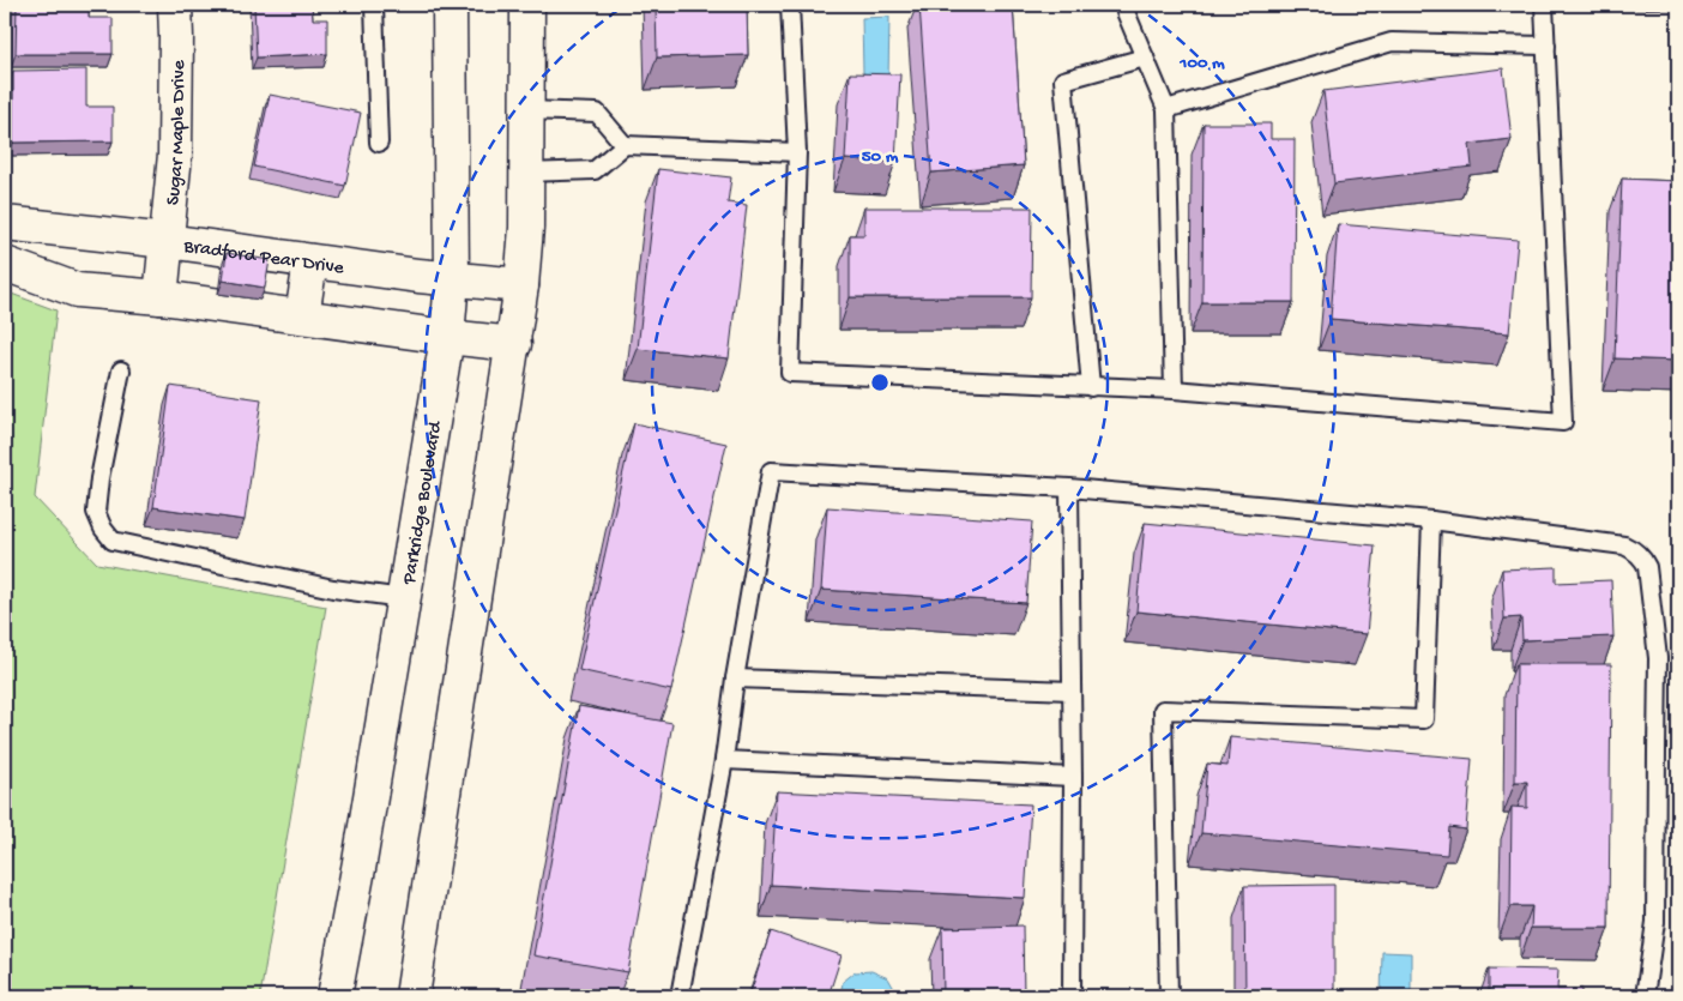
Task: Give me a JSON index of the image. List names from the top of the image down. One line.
{"streets":{"street":["Sugar Maple Drive","Bradford Pear Drive","Parkridge Boulevard"]},"crossings":[["Sugar Maple Drive","Bradford Pear Drive"],["Bradford Pear Drive","Parkridge Boulevard"]],"rings":["100 m","50 m"]}
